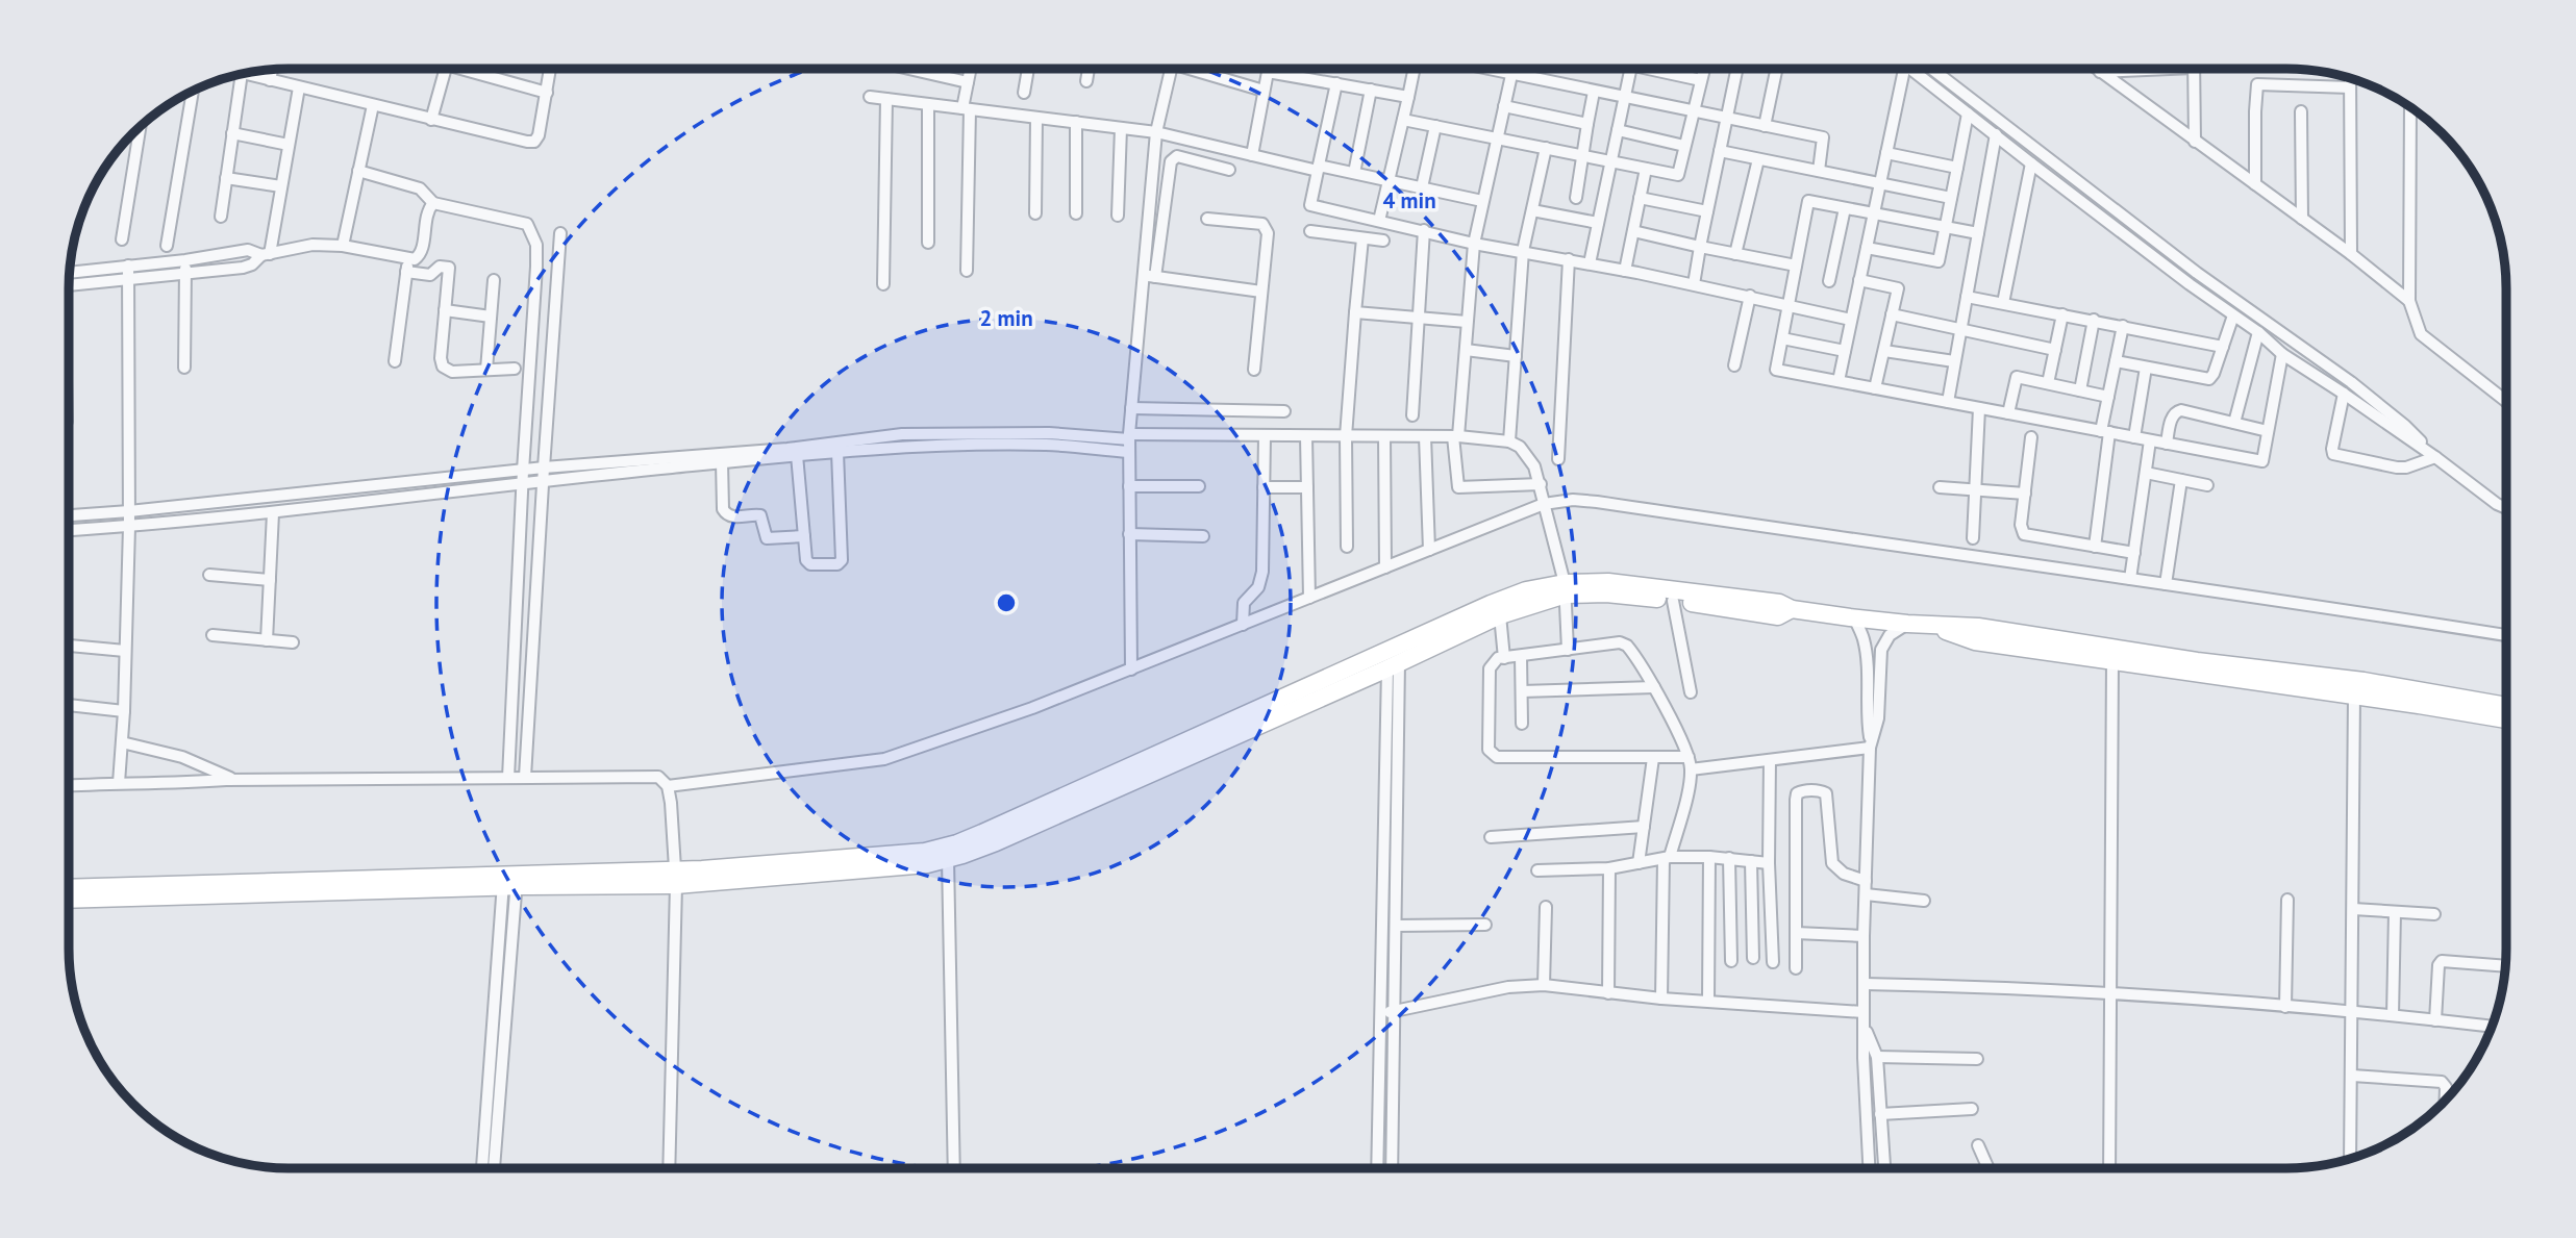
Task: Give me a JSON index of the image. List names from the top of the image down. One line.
{"rings":["4 min","2 min"]}
